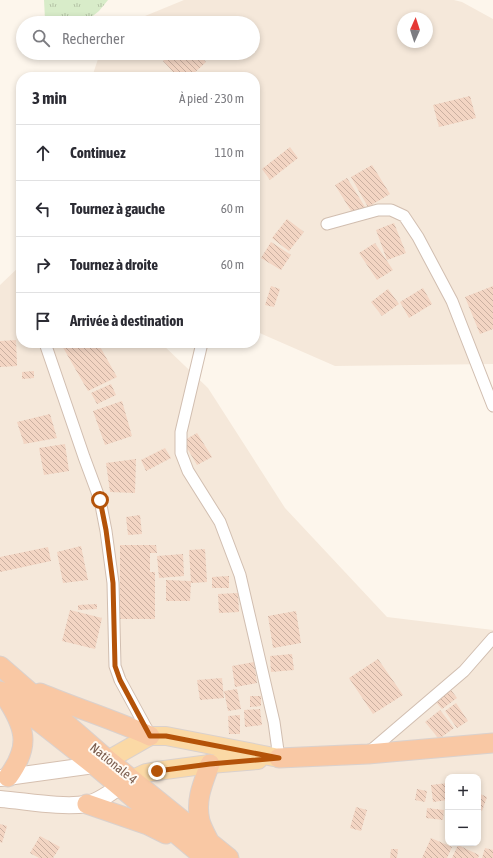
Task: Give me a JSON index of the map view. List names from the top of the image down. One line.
{"streets":{"highway":["Nationale 4"]},"north":"top","page":{"search":"Rechercher","heading":["3 min","À pied · 230 m"],"list":[["Continuez","110 m"],["Tournez à gauche","60 m"],["Tournez à droite","60 m"],"Arrivée à destination"],"map_buttons":["+","−"]}}
